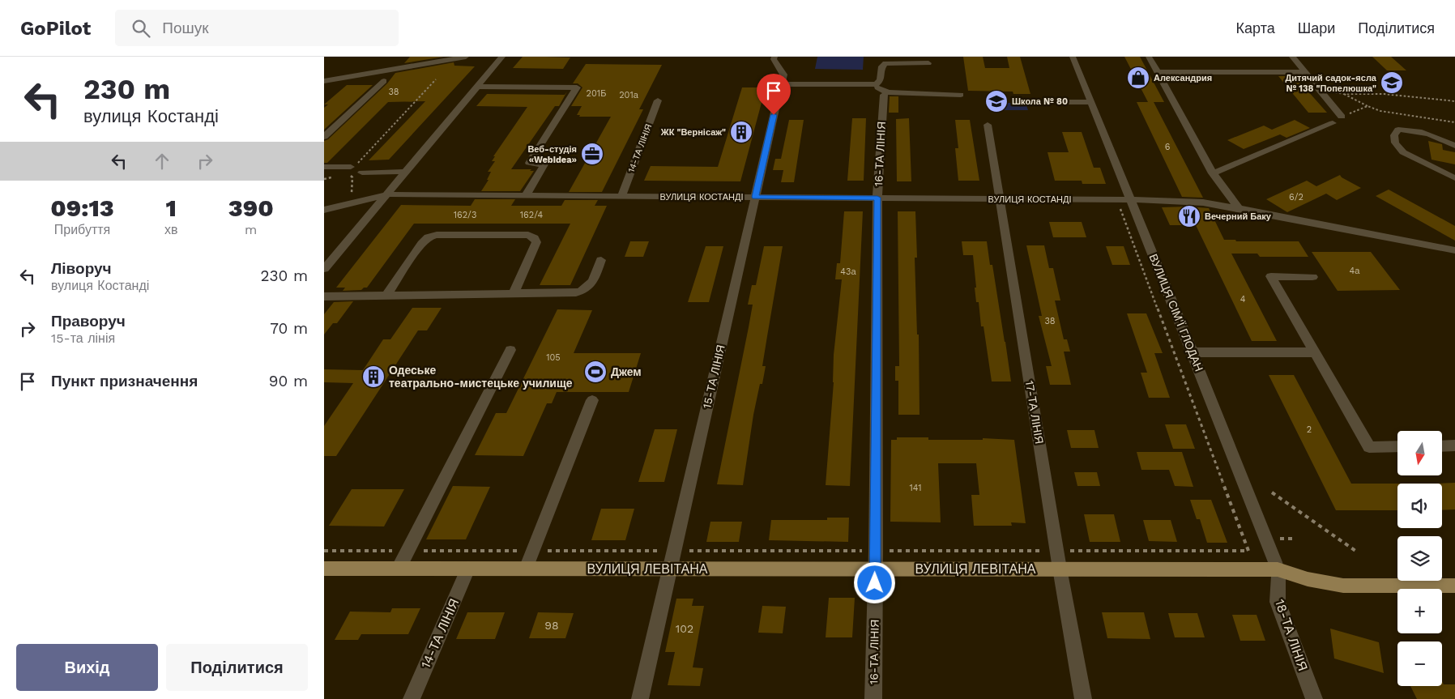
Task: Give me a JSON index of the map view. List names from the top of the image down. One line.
{"streets":{"main road":["ВУЛИЦЯ ЛЕВІТАНА"],"street":["14-ТА ЛІНІЯ","16-ТА ЛІНІЯ","ВУЛИЦЯ КОСТАНДІ","ВУЛИЦЯ СІМ'Ї ГЛОДАН","15-ТА ЛІНІЯ","17-ТА ЛІНІЯ","18-ТА ЛІНІЯ"]},"crossings":[["14-ТА ЛІНІЯ","ВУЛИЦЯ КОСТАНДІ"],["14-ТА ЛІНІЯ","ВУЛИЦЯ ЛЕВІТАНА"],["16-ТА ЛІНІЯ","ВУЛИЦЯ КОСТАНДІ"],["16-ТА ЛІНІЯ","ВУЛИЦЯ ЛЕВІТАНА"],["ВУЛИЦЯ КОСТАНДІ","ВУЛИЦЯ СІМ'Ї ГЛОДАН"],["ВУЛИЦЯ КОСТАНДІ","15-ТА ЛІНІЯ"],["ВУЛИЦЯ КОСТАНДІ","17-ТА ЛІНІЯ"],["ВУЛИЦЯ СІМ'Ї ГЛОДАН","ВУЛИЦЯ ЛЕВІТАНА"],["ВУЛИЦЯ СІМ'Ї ГЛОДАН","18-ТА ЛІНІЯ"],["15-ТА ЛІНІЯ","ВУЛИЦЯ ЛЕВІТАНА"],["17-ТА ЛІНІЯ","ВУЛИЦЯ ЛЕВІТАНА"],["ВУЛИЦЯ ЛЕВІТАНА","18-ТА ЛІНІЯ"]],"places":{"shop":["Александрия"],"school or university":["Дитячий садок-ясла № 138 \"Попелюшка\"","Школа № 80"],"building":["ЖК \"Вернісаж\"","Одеське театрально-мистецьке училище"],"office":["Веб-студія «Webidea»"],"restaurant":["Вечерний Баку"],"sports":["Джем"]},"house_numbers":["38","201Б","201а","6","6/2","162/3","162/4","4а","43а","4","38","105","2","141","98","102"],"north":"bottom","page":{"header":"GoPilot","search":"Пошук","nav":["Карта","Шари","Поділитися"],"turn":["230 m","вулиця Костанді"],"eta":["09:13","Прибуття","1","хв","390","m"],"list":[{"name":"Ліворуч","note":"вулиця Костанді","value":"230 m"},{"name":"Праворуч","note":"15-та лінія","value":"70 m"},{"name":"Пункт призначення","value":"90 m"}],"map_buttons":["+","−"],"buttons":["Вихід","Поділитися"]}}
